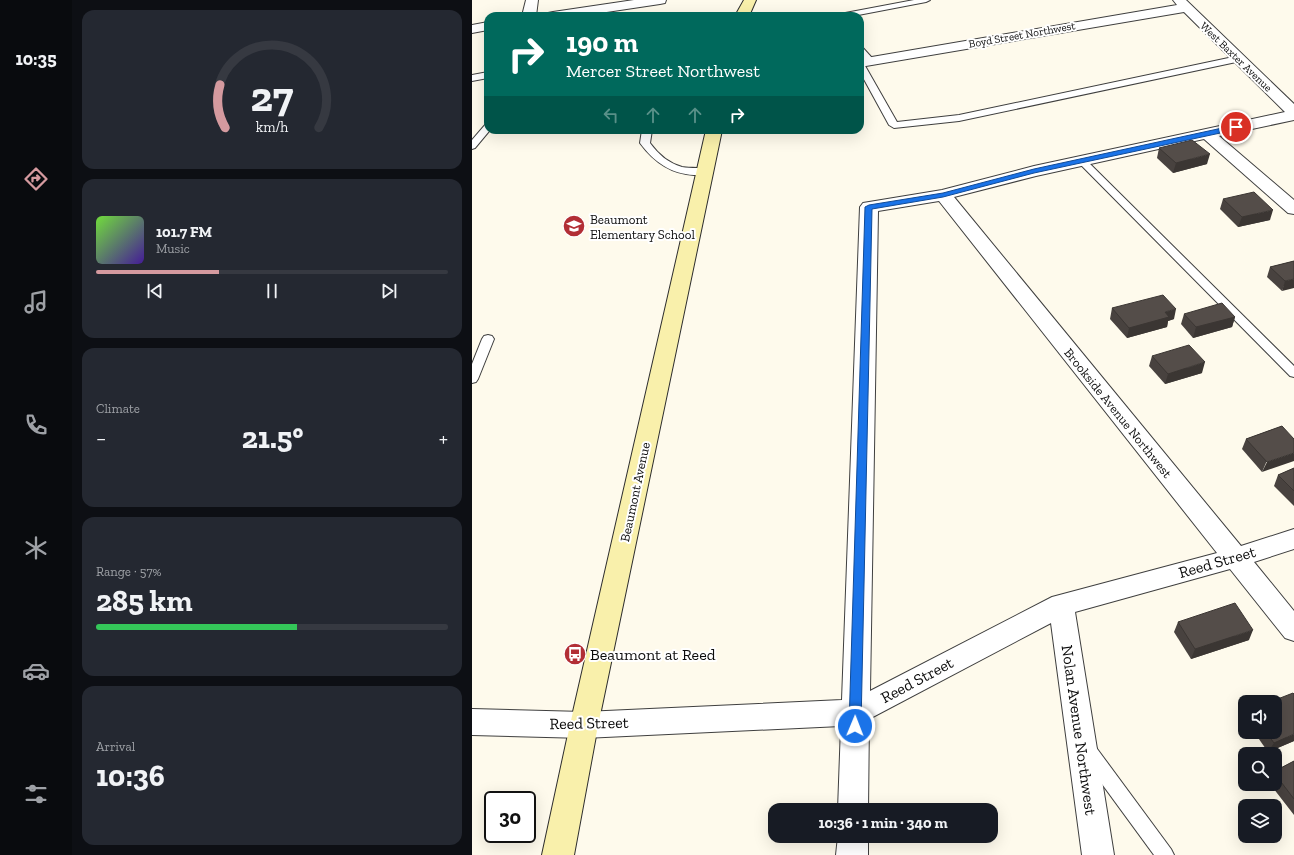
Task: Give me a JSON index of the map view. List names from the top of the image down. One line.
{"streets":{"street":["Boyd Street Northwest","West Baxter Avenue","Brookside Avenue Northwest","Beaumont Avenue","Reed Street","Nolan Avenue Northwest"]},"crossings":[["Boyd Street Northwest","West Baxter Avenue"],["Brookside Avenue Northwest","Reed Street"],["Beaumont Avenue","Reed Street"],["Reed Street","Nolan Avenue Northwest"]],"places":{"school or university":["Beaumont Elementary School"],"bus stop":["Beaumont at Reed"]},"page":{"tabs":"10:35","turn":["190 m","Mercer Street Northwest"],"song":["101.7 FM","Music"],"tile":["Climate",["Range · 57%","285 km"],["Arrival","10:36"]],"heat":["−","21.5°","+"],"limit":"30","trip":"10:36 · 1 min · 340 m","gauge":["27","km/h"]}}
